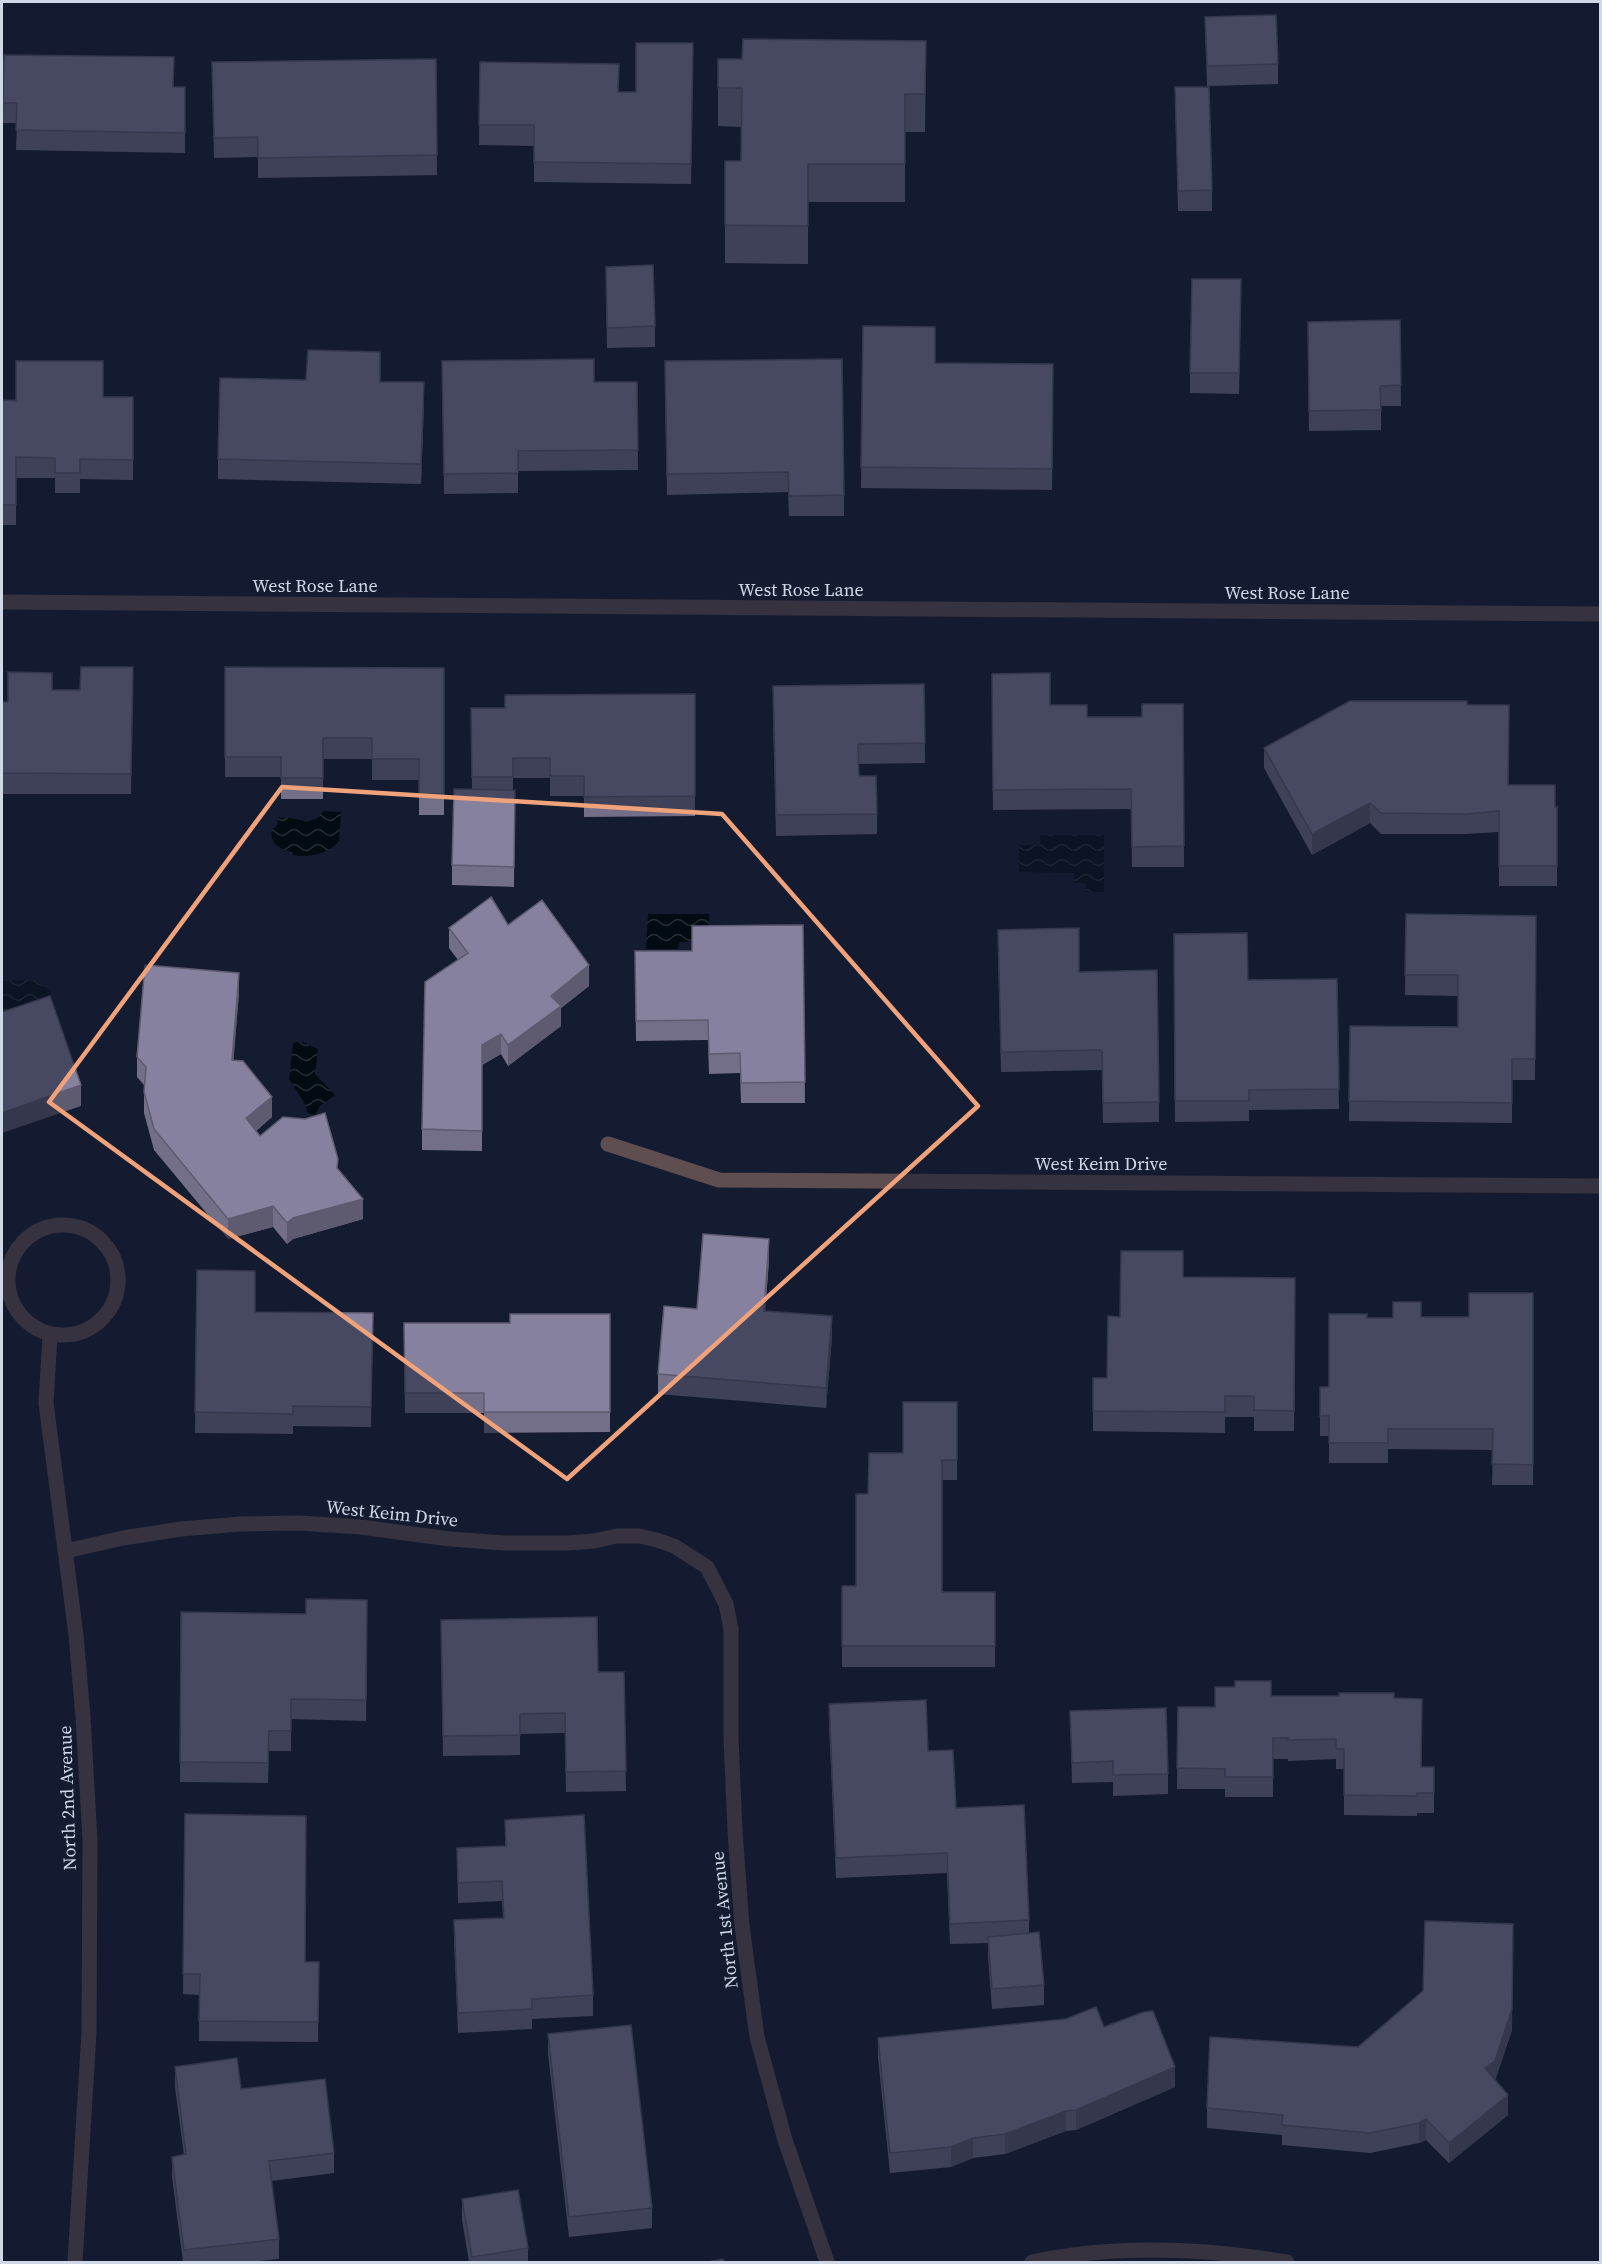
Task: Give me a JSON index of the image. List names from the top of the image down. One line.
{"streets":{"street":["West Rose Lane","West Keim Drive","North 2nd Avenue","North 1st Avenue"]},"crossings":[["West Keim Drive","North 2nd Avenue"],["West Keim Drive","North 1st Avenue"]]}
